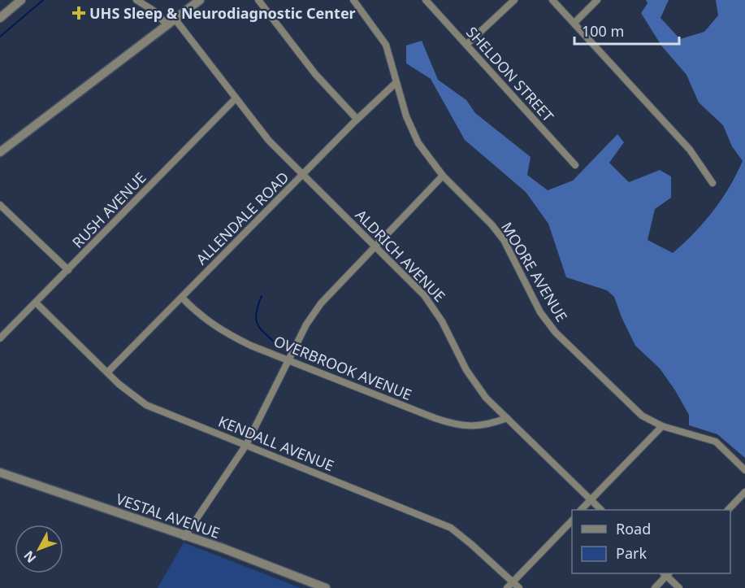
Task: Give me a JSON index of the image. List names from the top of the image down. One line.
{"streets":{"street":["SHELDON STREET","RUSH AVENUE","ALLENDALE ROAD","ALDRICH AVENUE","MOORE AVENUE","OVERBROOK AVENUE","KENDALL AVENUE","VESTAL AVENUE"]},"crossings":[["RUSH AVENUE","ALDRICH AVENUE"],["RUSH AVENUE","KENDALL AVENUE"],["ALLENDALE ROAD","ALDRICH AVENUE"],["ALLENDALE ROAD","MOORE AVENUE"],["ALLENDALE ROAD","OVERBROOK AVENUE"],["ALLENDALE ROAD","KENDALL AVENUE"],["ALDRICH AVENUE","OVERBROOK AVENUE"]],"places":{"health":["UHS Sleep & Neurodiagnostic Center"]},"legend":["Road","Park"],"scale_bar":"100 m","north":"bottom left"}
